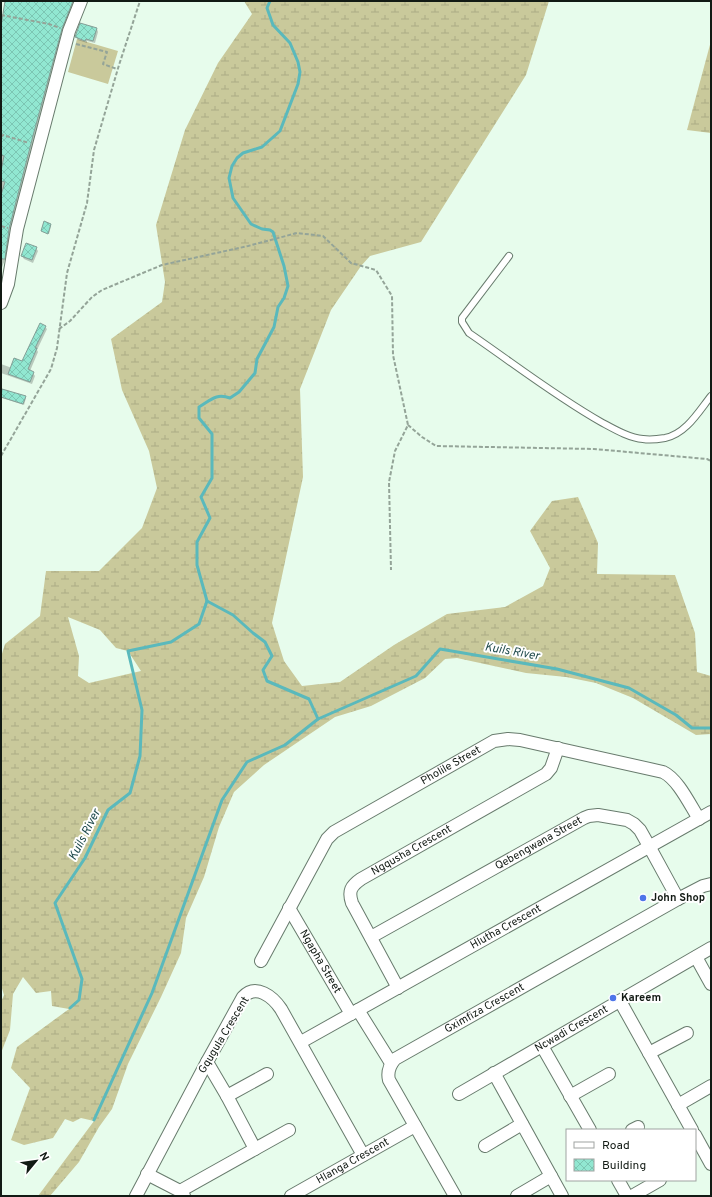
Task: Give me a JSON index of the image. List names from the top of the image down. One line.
{"streets":{"street":["Pholile Street","Qebengwana Street","Ngqusha Crescent","Hlutha Crescent","Ngapha Street","Gximfiza Crescent","Ncwadi Crescent","Gqugula Crescent","Hlanga Crescent"]},"crossings":[["Pholile Street","Ngqusha Crescent"],["Pholile Street","Hlutha Crescent"],["Pholile Street","Ngapha Street"],["Qebengwana Street","Ngqusha Crescent"],["Qebengwana Street","Hlutha Crescent"],["Qebengwana Street","Gximfiza Crescent"],["Ngqusha Crescent","Hlutha Crescent"],["Hlutha Crescent","Ngapha Street"],["Hlutha Crescent","Gqugula Crescent"],["Ngapha Street","Gximfiza Crescent"],["Gqugula Crescent","Hlanga Crescent"]],"water":["Kuils River"],"places":["John Shop","Kareem"],"legend":["Road","Building"],"north":"top right"}
